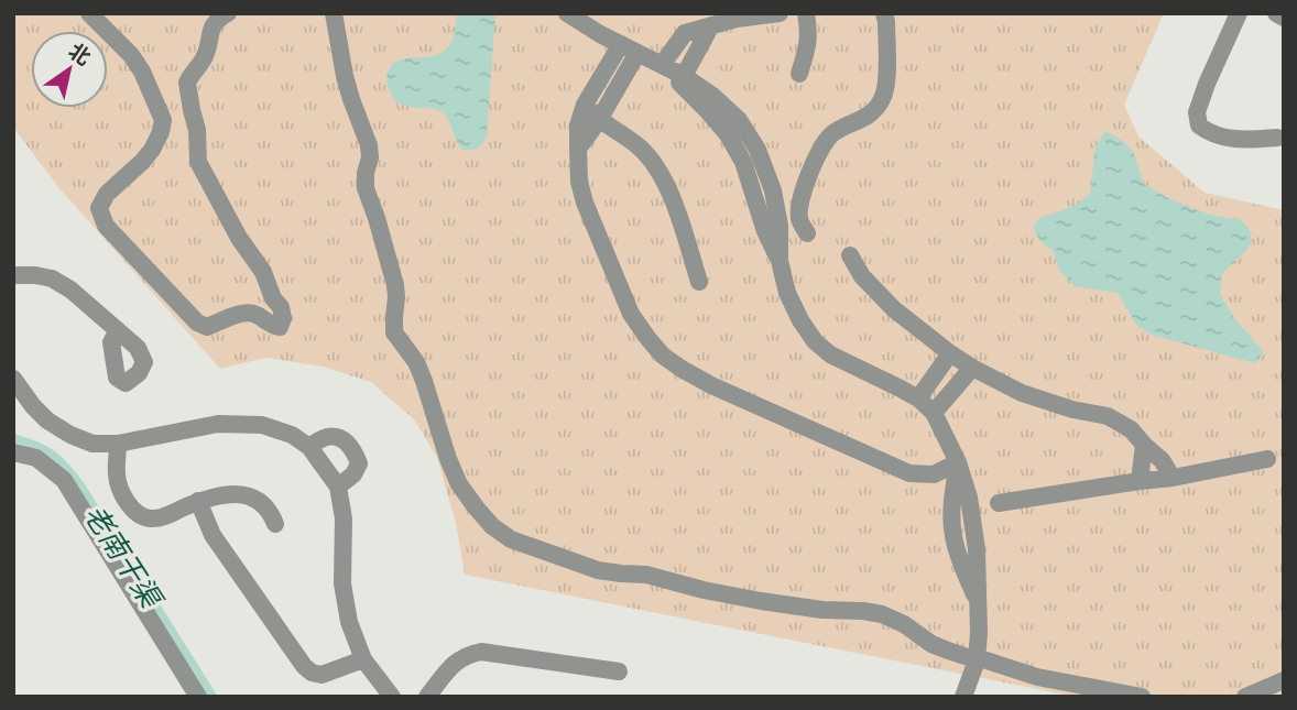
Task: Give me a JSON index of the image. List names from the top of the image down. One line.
{"water":["老南干渠"],"north":"top right"}
